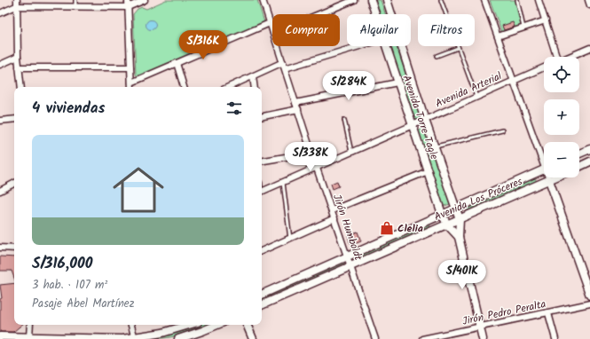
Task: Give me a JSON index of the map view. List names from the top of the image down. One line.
{"streets":{"street":["Avenida Arterial","Avenida Torre Tagle","Avenida Los Próceres","Jirón Humboldt","Jirón Pedro Peralta"]},"crossings":[["Avenida Arterial","Avenida Torre Tagle"],["Avenida Arterial","Jirón Humboldt"],["Avenida Torre Tagle","Avenida Los Próceres"],["Avenida Torre Tagle","Jirón Pedro Peralta"],["Avenida Los Próceres","Jirón Humboldt"]],"places":{"shop":["Clelia"]},"page":{"chip":["Comprar","Alquilar","Filtros"],"price":["S/316K","S/284K","S/338K","S/401K"],"map_buttons":["+","−"],"heading":"4 viviendas","list":[{"name":"S/316,000","note":"3 hab. · 107 m² · Pasaje Abel Martínez"}]}}
